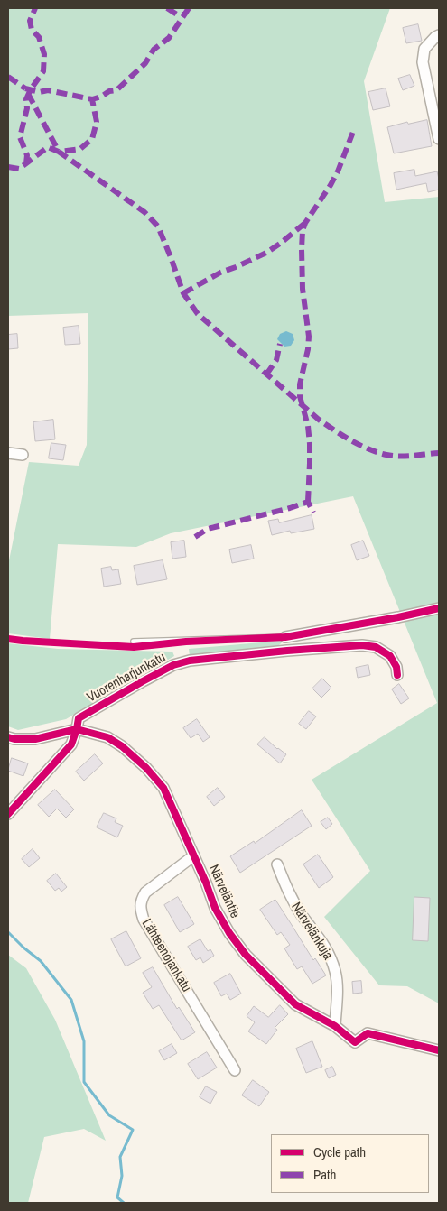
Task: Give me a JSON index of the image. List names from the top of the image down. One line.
{"streets":{"street":["Vuorenharjunkatu","Närveläntie","Närvelänkuja","Lähteenojankatu"]},"crossings":[["Vuorenharjunkatu","Närveläntie"],["Närveläntie","Närvelänkuja"],["Närveläntie","Lähteenojankatu"]],"legend":["Cycle path","Path"]}
